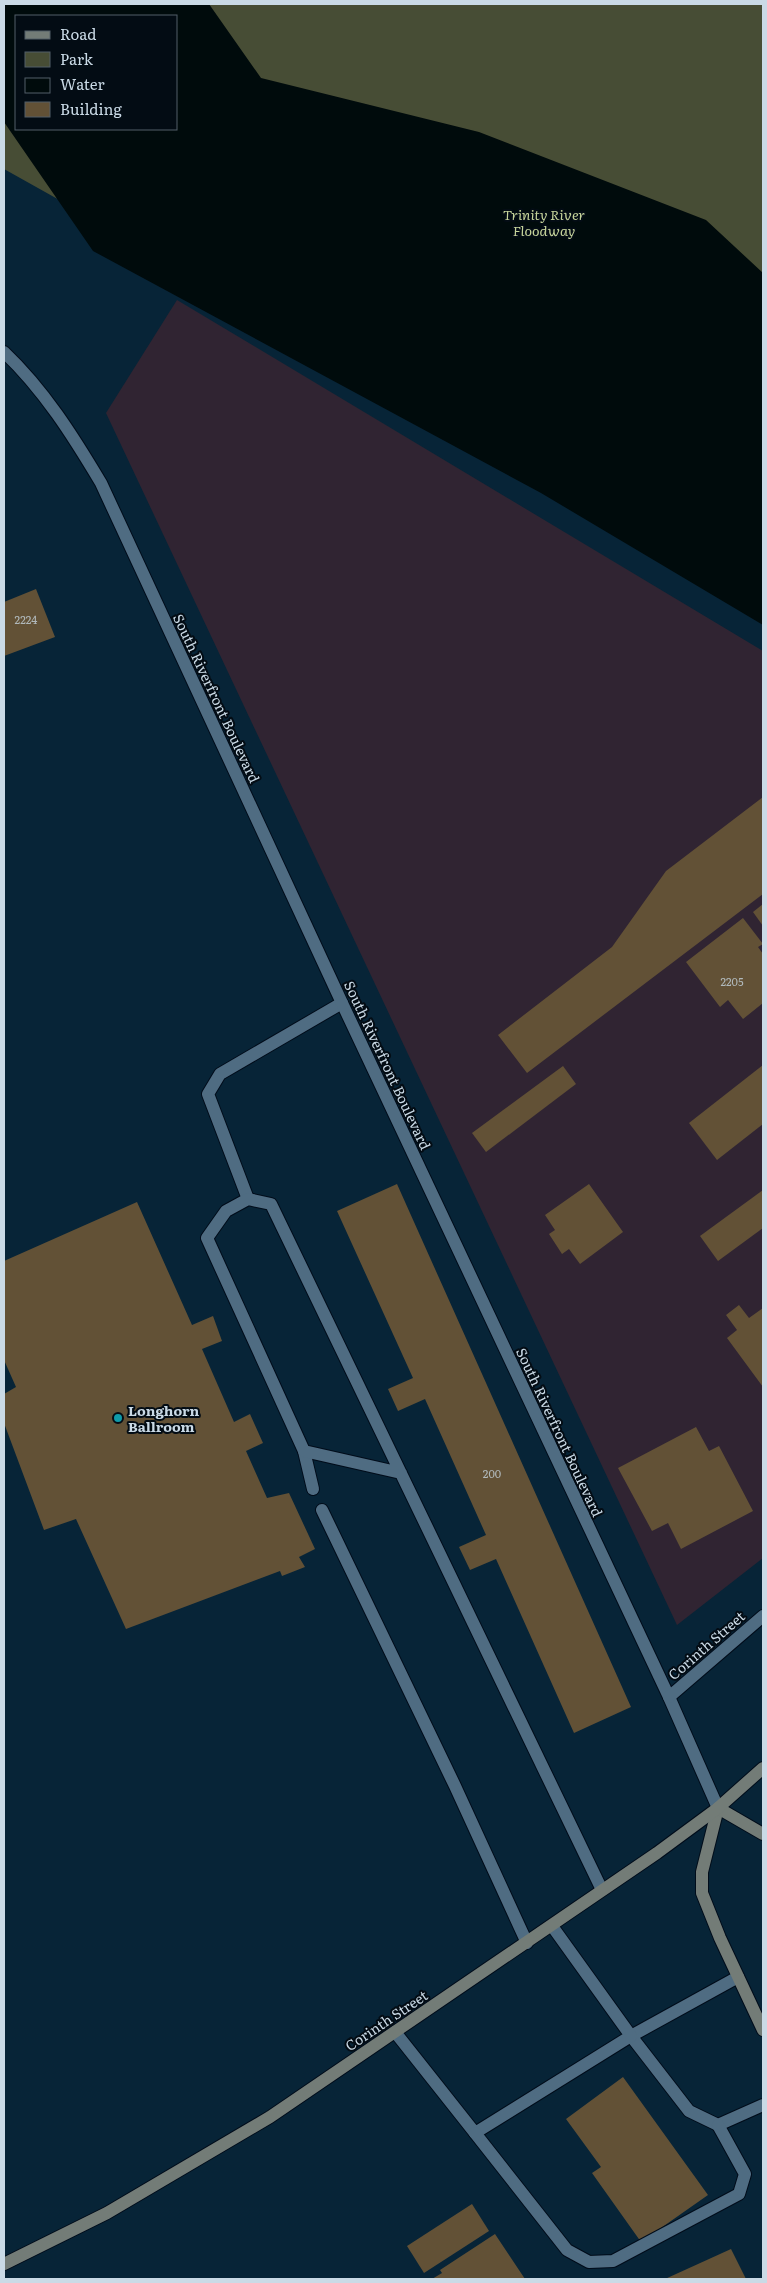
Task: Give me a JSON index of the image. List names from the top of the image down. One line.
{"streets":{"main road":["Corinth Street"],"street":["South Riverfront Boulevard"]},"crossings":[["South Riverfront Boulevard","Corinth Street"]],"parks":["Trinity River Floodway"],"places":["Longhorn Ballroom"],"house_numbers":["2224","2205","200"],"legend":["Road","Park","Water","Building"]}
